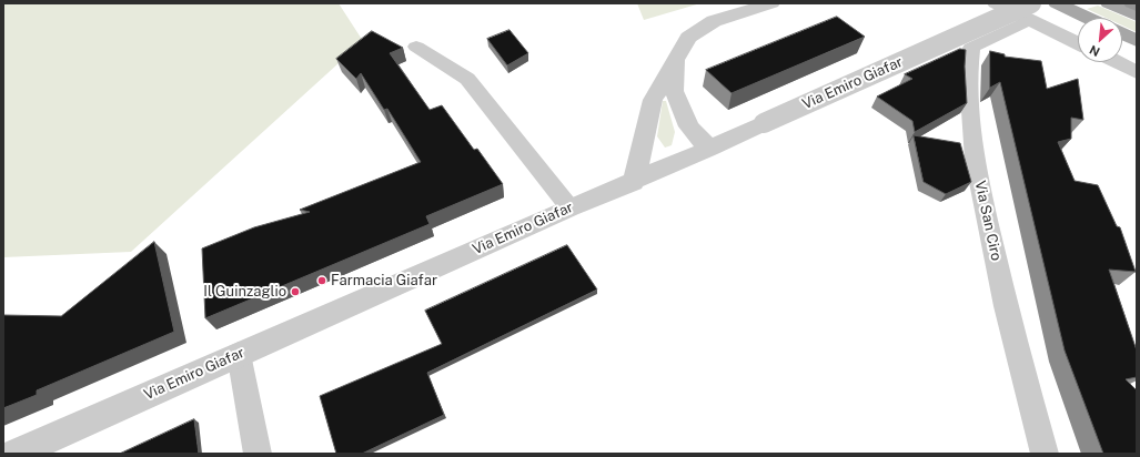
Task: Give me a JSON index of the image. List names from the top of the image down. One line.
{"streets":{"street":["Via Emiro Giafar","Via San Ciro"]},"crossings":[["Via Emiro Giafar","Via San Ciro"]],"places":["Farmacia Giafar","Il Guinzaglio"],"north":"bottom left"}
